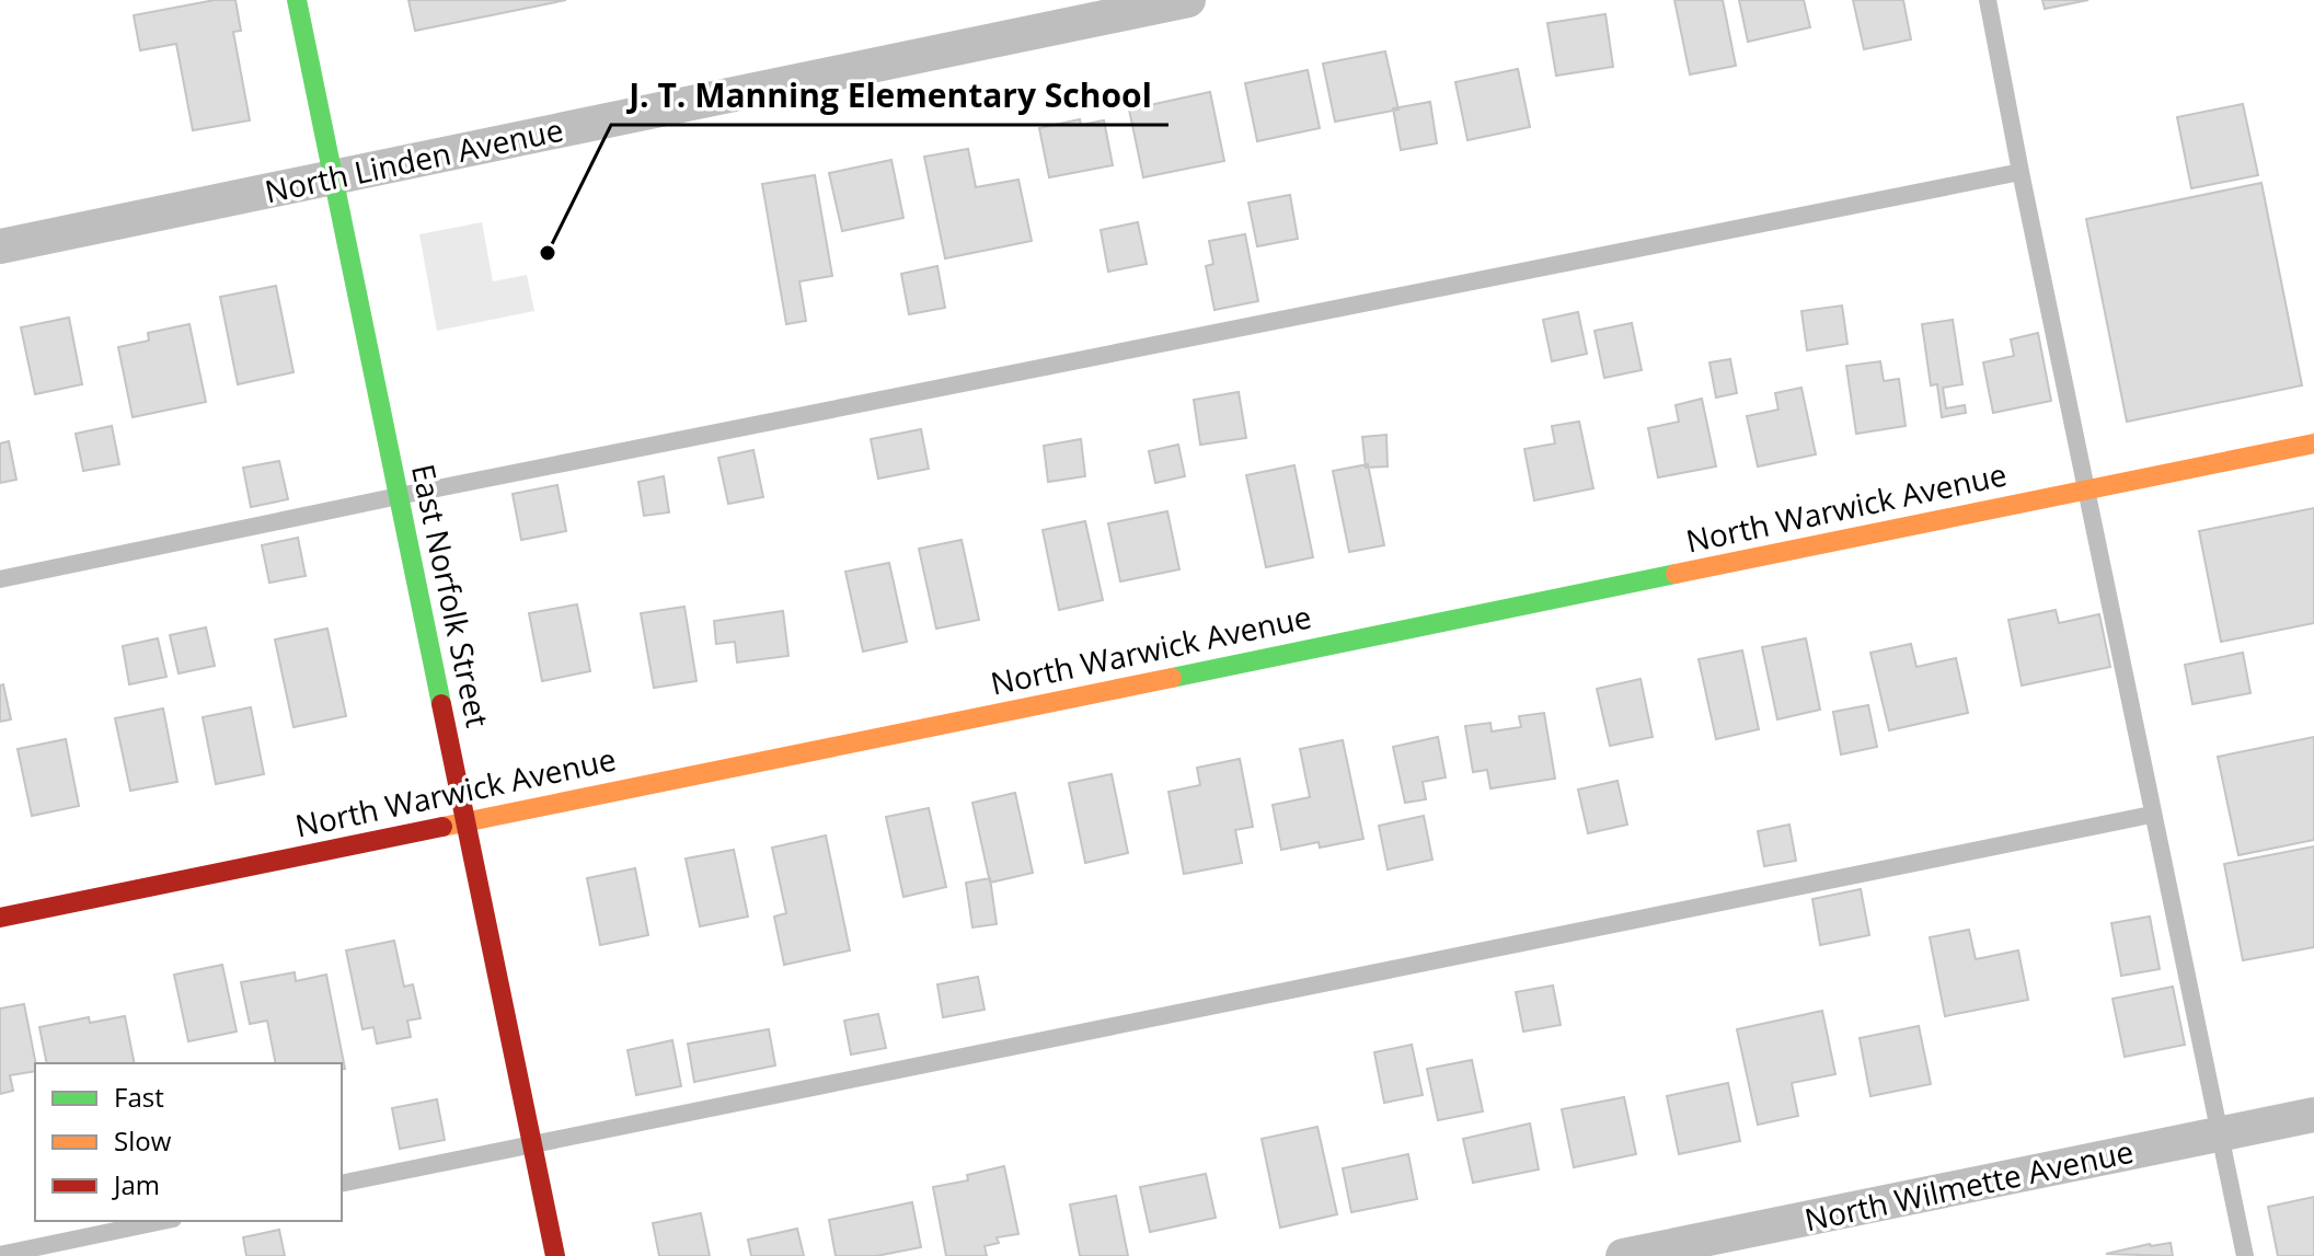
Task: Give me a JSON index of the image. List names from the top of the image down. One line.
{"streets":{"street":["North Linden Avenue","North Warwick Avenue","East Norfolk Street","North Wilmette Avenue"]},"crossings":[["North Linden Avenue","East Norfolk Street"],["North Warwick Avenue","East Norfolk Street"]],"places":["J. T. Manning Elementary School"],"legend":["Fast","Slow","Jam"]}
